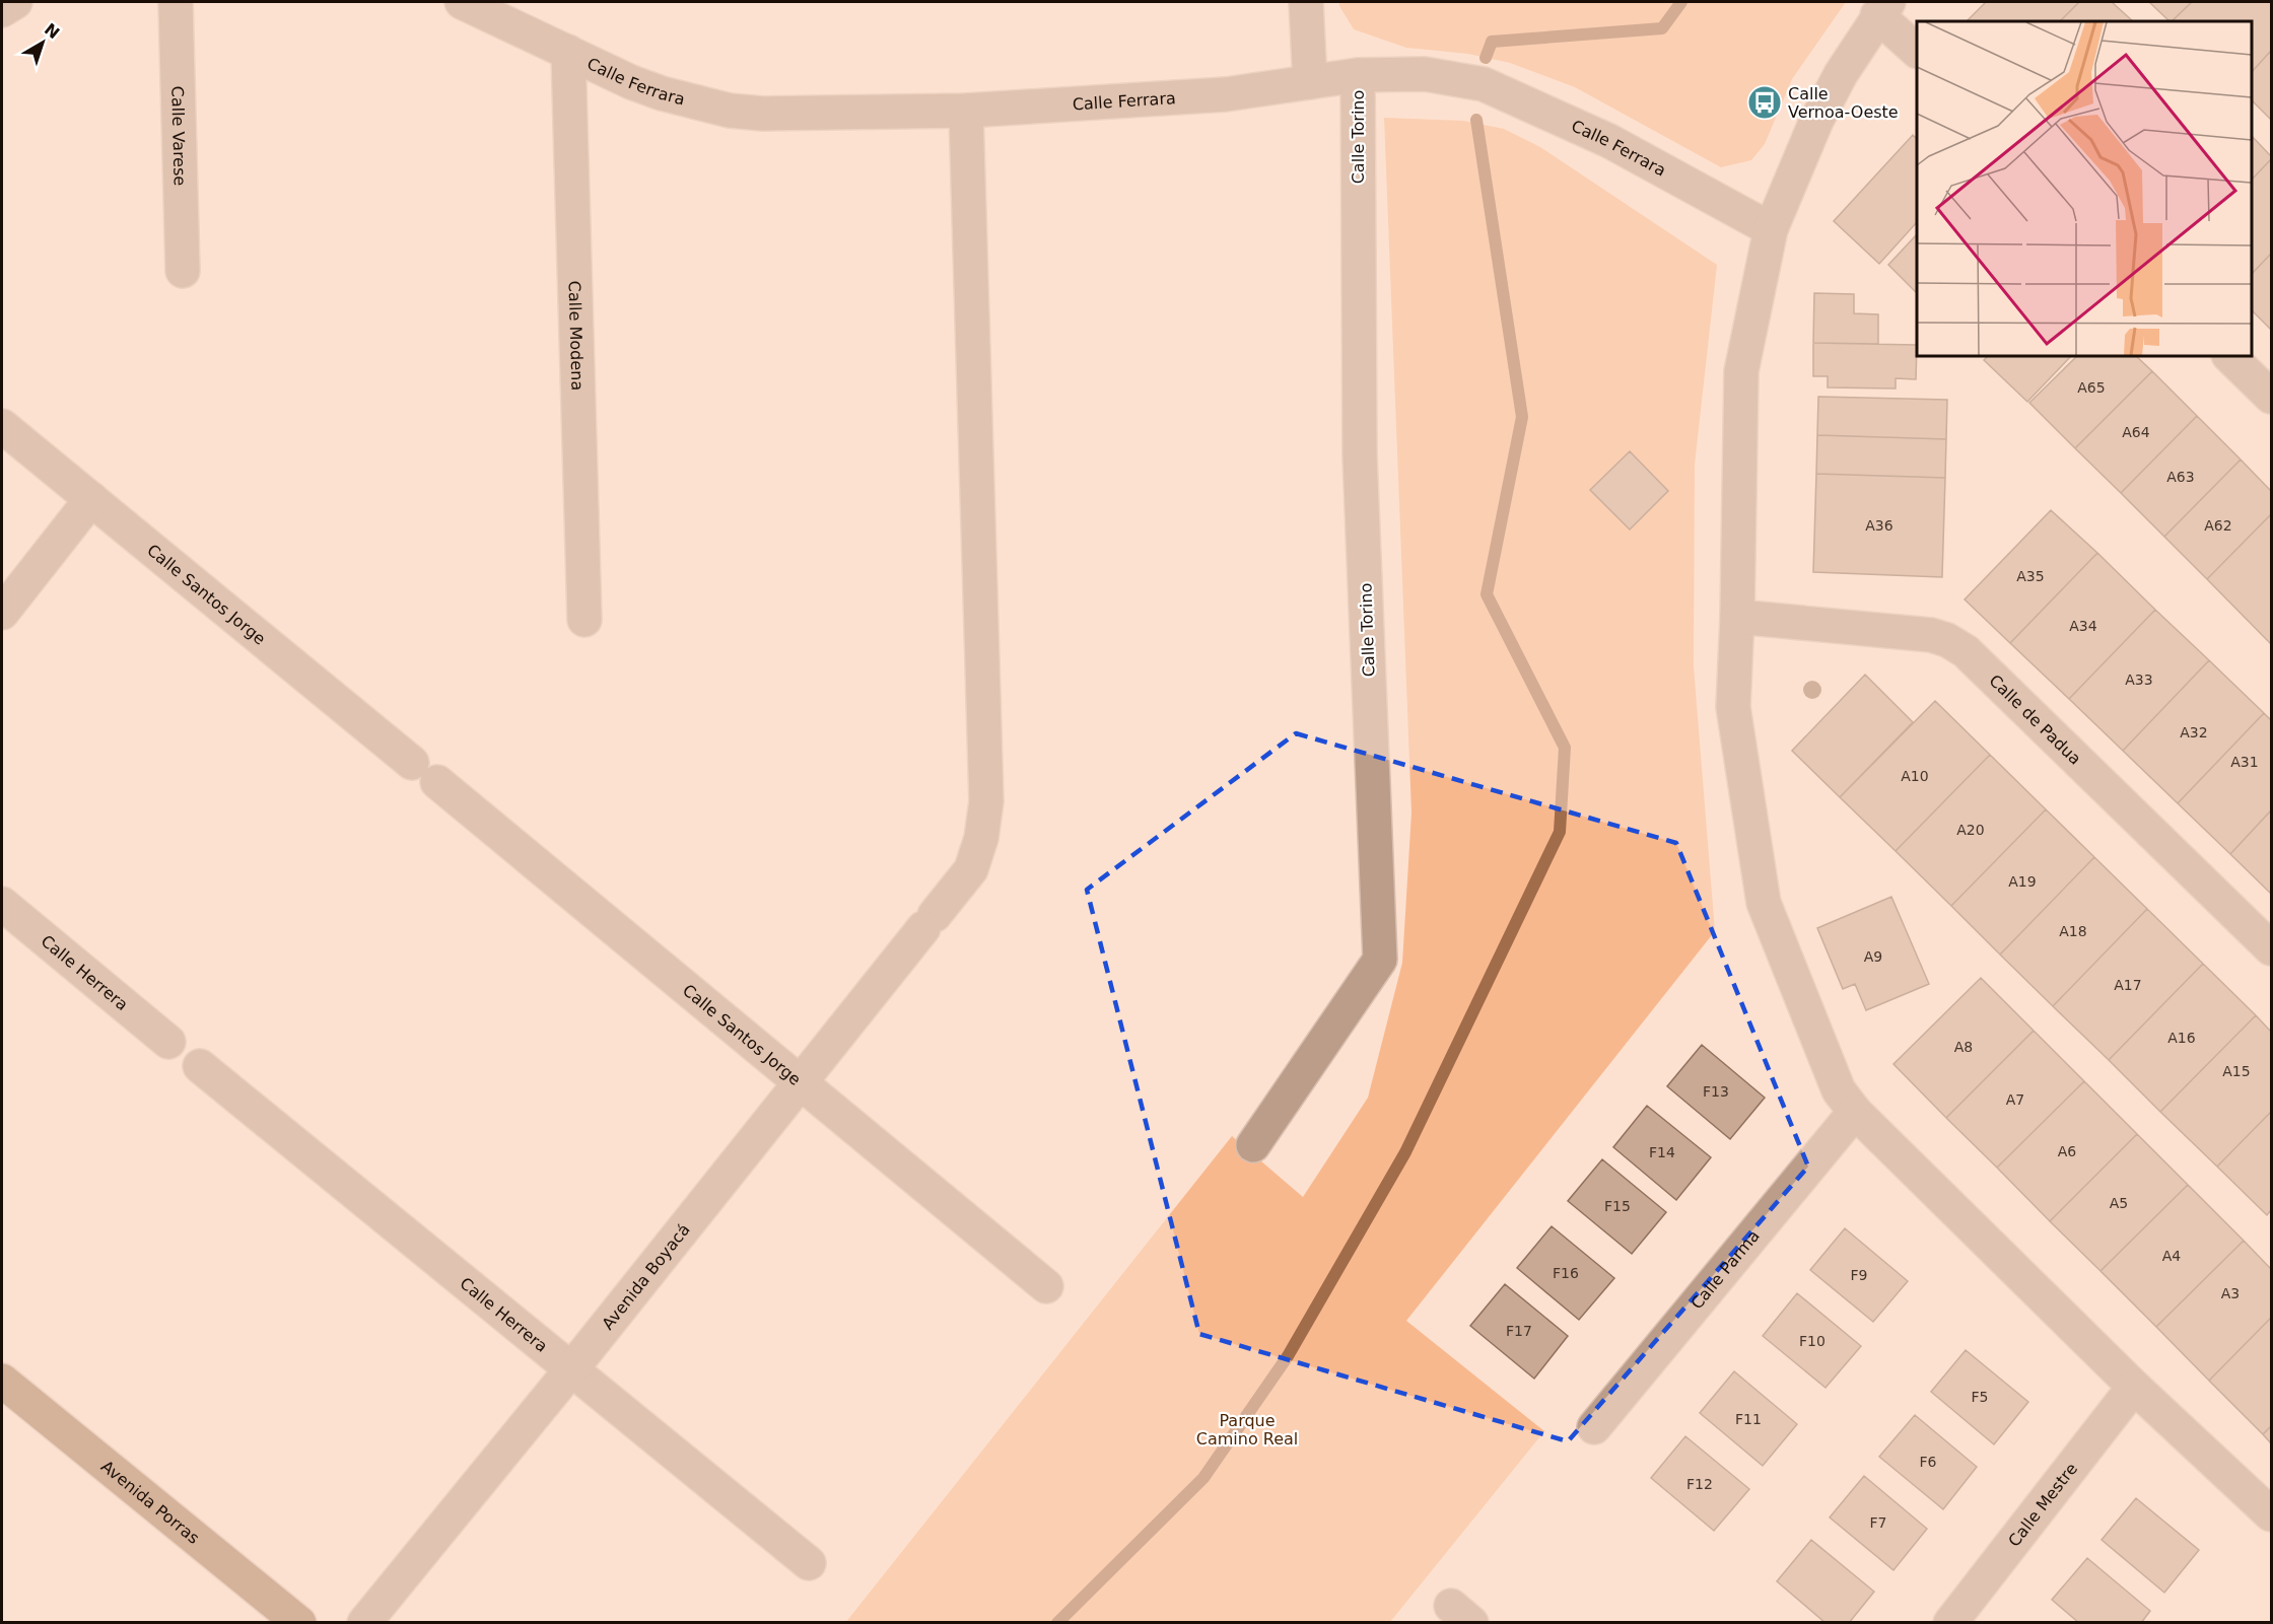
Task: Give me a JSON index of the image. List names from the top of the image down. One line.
{"streets":{"street":["Calle Ferrara","Calle Varese","Calle Torino","Calle Modena","Calle Santos Jorge","Calle de Padua","Calle Herrera","Calle Parma","Avenida Boyacá","Avenida Porras","Calle Mestre"]},"crossings":[["Calle Ferrara","Calle Torino"],["Calle Ferrara","Calle Modena"],["Calle Ferrara","Avenida Boyacá"],["Calle Santos Jorge","Avenida Boyacá"],["Calle Herrera","Avenida Boyacá"]],"parks":["Parque Camino Real"],"places":{"bus stop":["Calle Vernoa-Oeste"]},"house_numbers":["A65","A64","A63","A36","A62","A35","A34","A33","A32","A31","A10","A20","A19","A18","A9","A17","A16","A8","A15","F13","A7","A6","F14","A5","F15","A4","F16","F9","A3","F17","F10","F5","F11","F6","F12","F7"],"north":"top right"}
